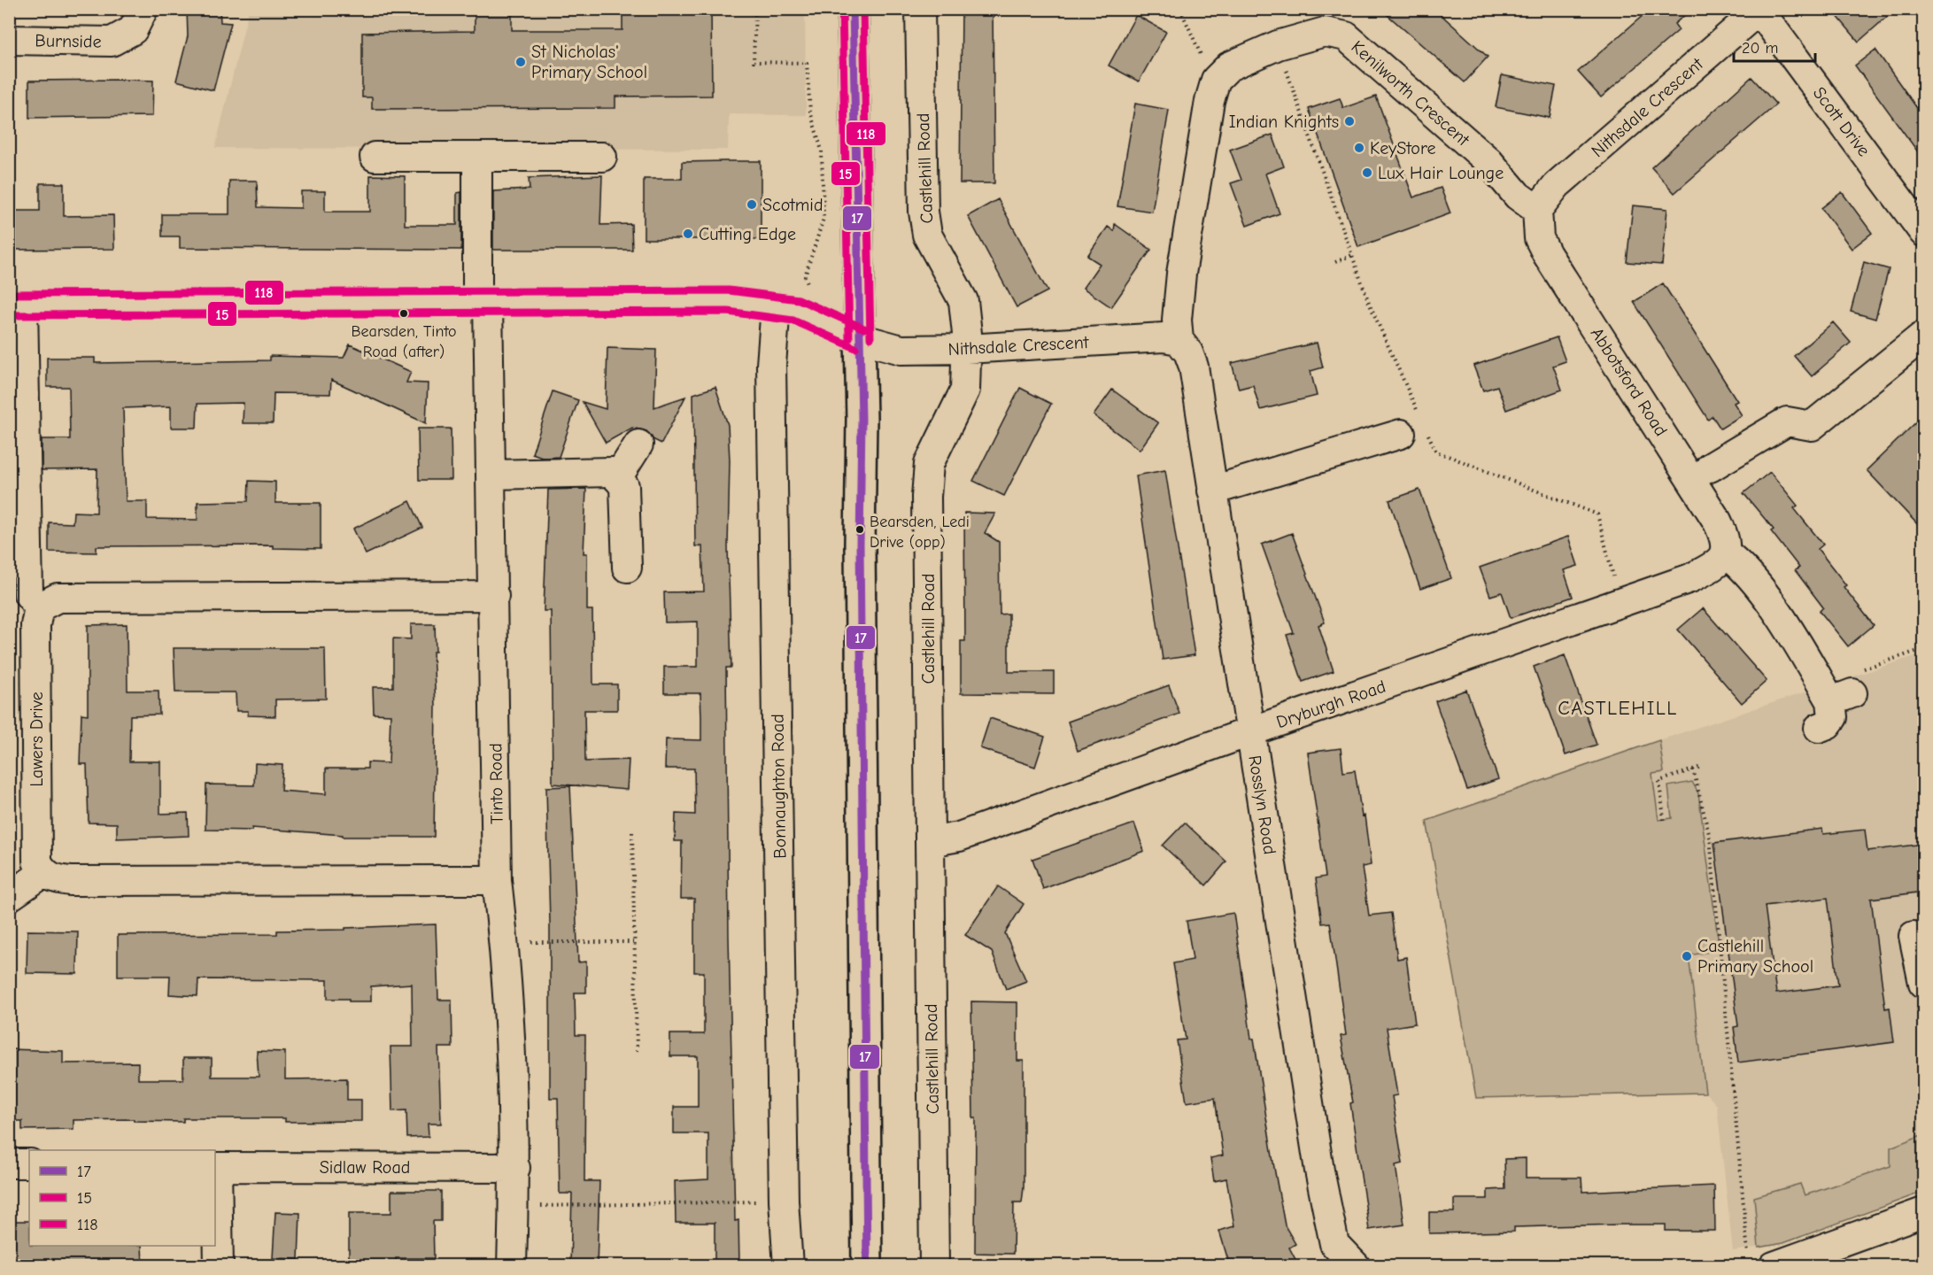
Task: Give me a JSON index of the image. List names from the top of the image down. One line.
{"streets":{"street":["Burnside","Kenilworth Crescent","Nithsdale Crescent","Scott Drive","Castlehill Road","Abbotsford Road","Dryburgh Road","Lawers Drive","Tinto Road","Bonnaughton Road","Rosslyn Road","Sidlaw Road"]},"crossings":[["Kenilworth Crescent","Nithsdale Crescent"],["Kenilworth Crescent","Abbotsford Road"],["Nithsdale Crescent","Scott Drive"],["Nithsdale Crescent","Castlehill Road"],["Nithsdale Crescent","Abbotsford Road"],["Nithsdale Crescent","Tinto Road"],["Nithsdale Crescent","Bonnaughton Road"],["Nithsdale Crescent","Rosslyn Road"],["Castlehill Road","Dryburgh Road"],["Abbotsford Road","Dryburgh Road"],["Dryburgh Road","Rosslyn Road"],["Tinto Road","Sidlaw Road"]],"districts":["CASTLEHILL"],"places":["St Nicholas' Primary School","Indian Knights","KeyStore","Lux Hair Lounge","Scotmid","Cutting Edge","Bearsden, Tinto Road (after)","Bearsden, Ledi Drive (opp)","Castlehill Primary School"],"lines":["transit line 17","transit line 15","transit line 118"],"legend":["17","15","118"],"scale_bar":"20 m"}
